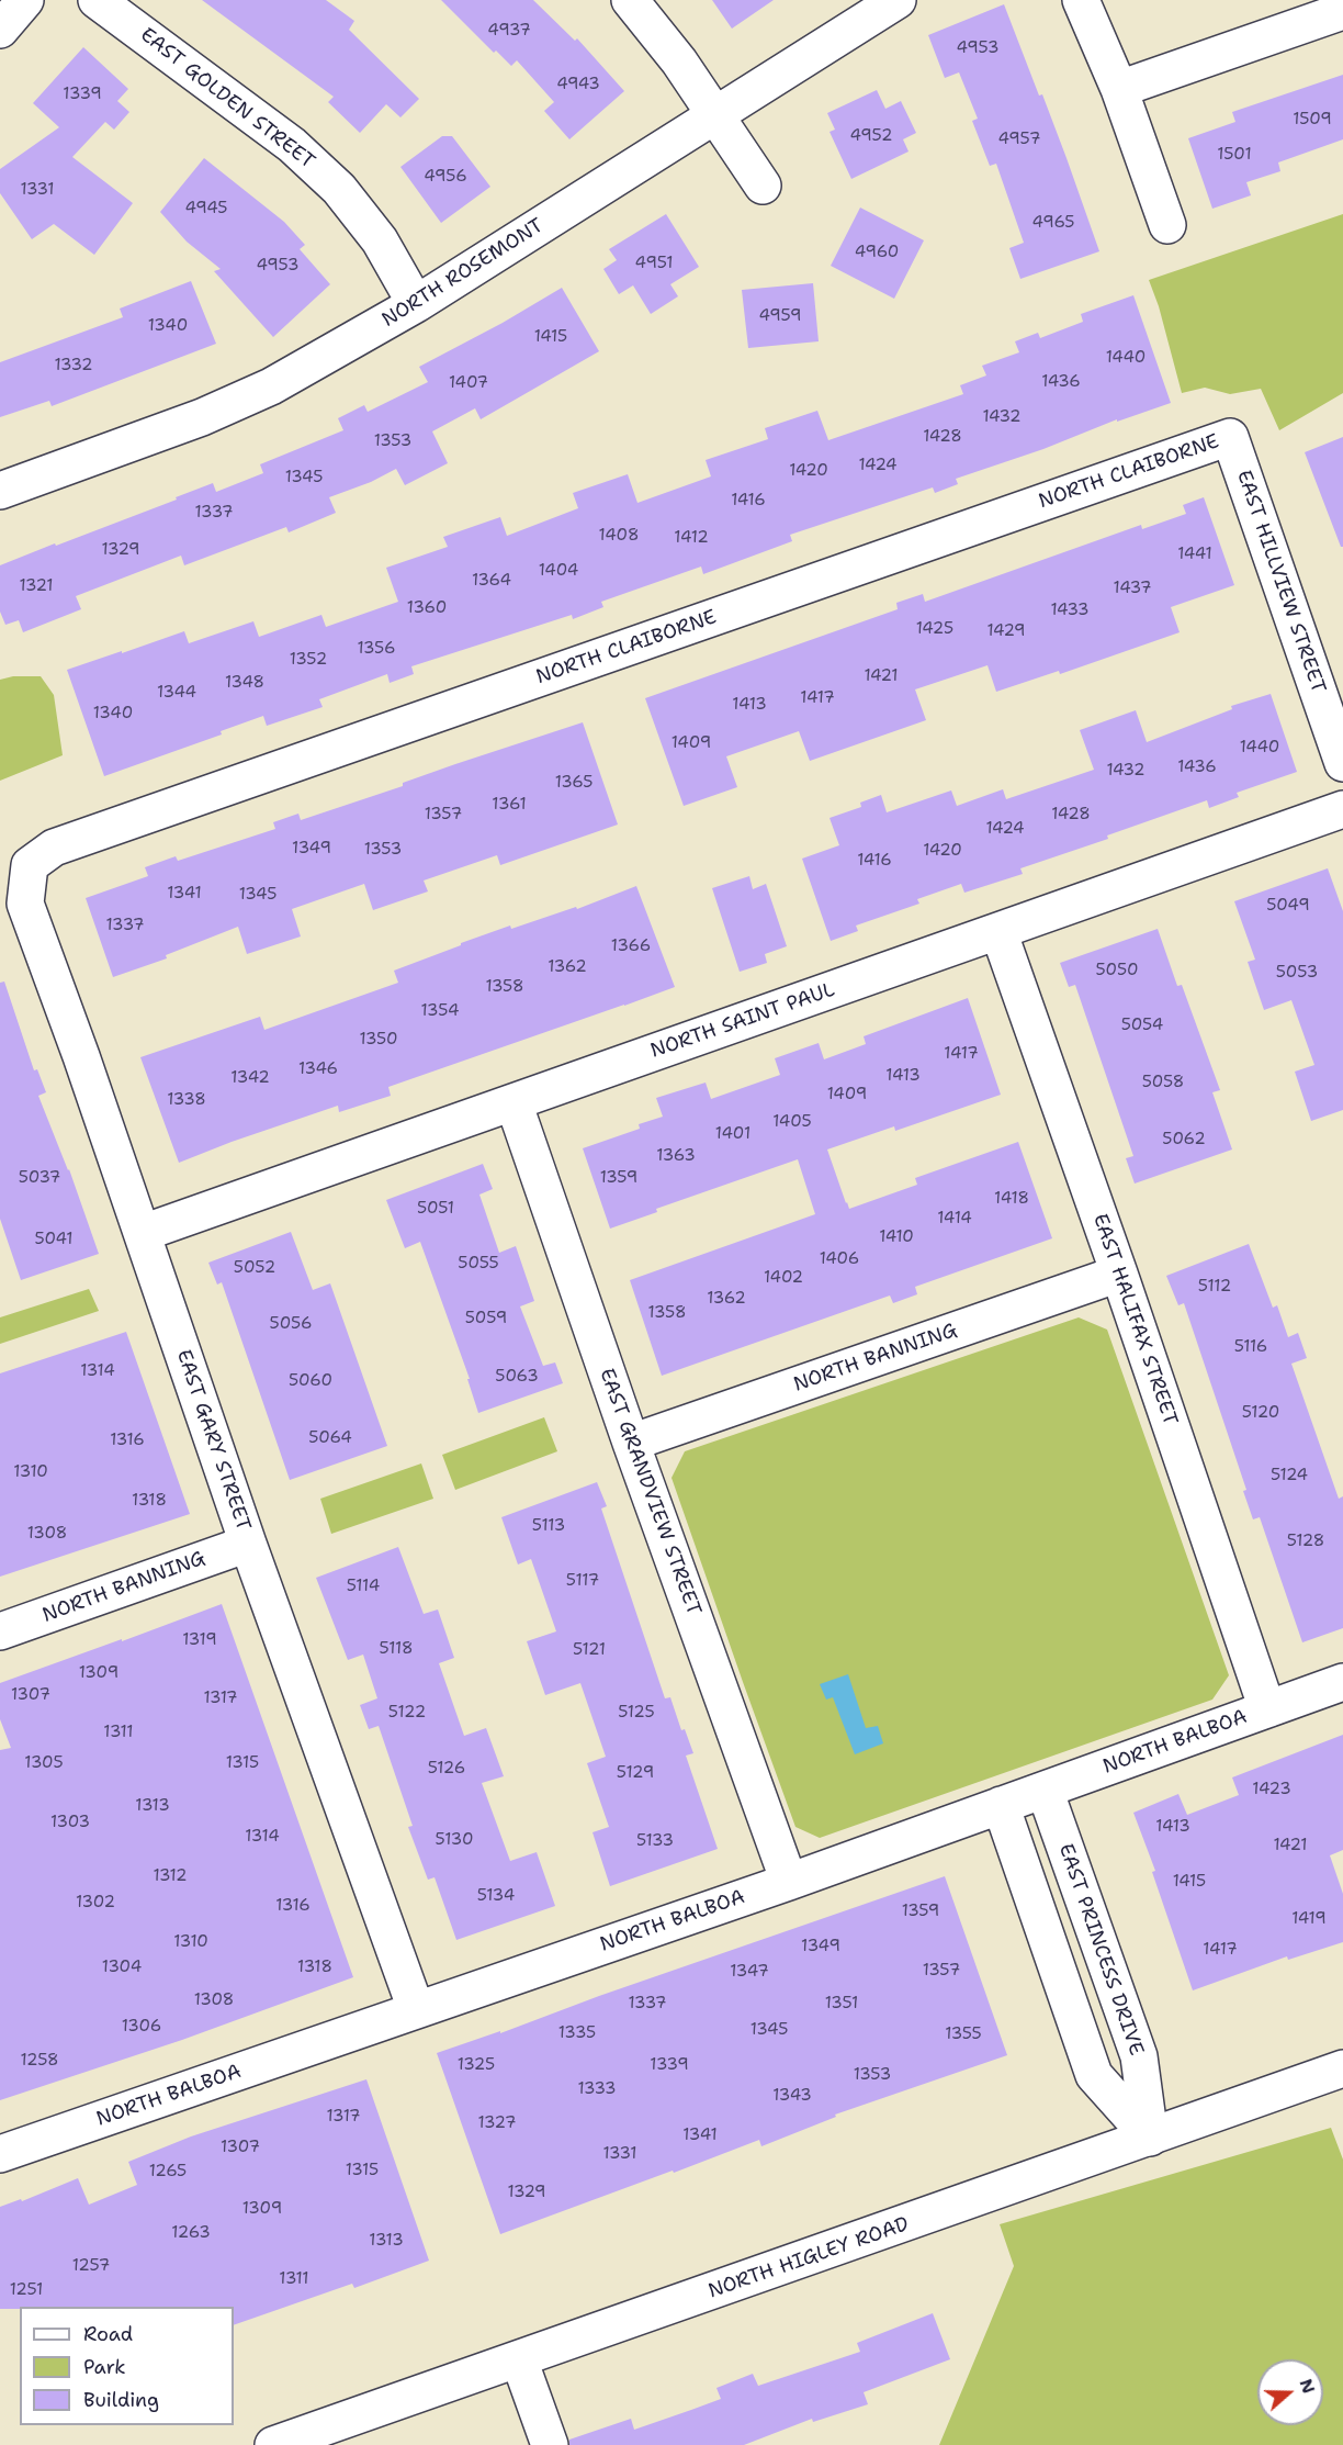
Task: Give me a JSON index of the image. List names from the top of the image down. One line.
{"streets":{"street":["EAST GOLDEN STREET","NORTH ROSEMONT","NORTH CLAIBORNE","EAST HILLVIEW STREET","NORTH SAINT PAUL","EAST HALIFAX STREET","NORTH BANNING","EAST GARY STREET","EAST GRANDVIEW STREET","NORTH BALBOA","EAST PRINCESS DRIVE","NORTH HIGLEY ROAD"]},"crossings":[["EAST GOLDEN STREET","NORTH ROSEMONT"],["NORTH CLAIBORNE","EAST HILLVIEW STREET"],["NORTH CLAIBORNE","EAST GARY STREET"],["NORTH SAINT PAUL","EAST HALIFAX STREET"],["NORTH SAINT PAUL","EAST GARY STREET"],["NORTH SAINT PAUL","EAST GRANDVIEW STREET"],["EAST HALIFAX STREET","NORTH BANNING"],["EAST HALIFAX STREET","NORTH BALBOA"],["NORTH BANNING","EAST GARY STREET"],["NORTH BANNING","EAST GRANDVIEW STREET"],["EAST GARY STREET","NORTH BALBOA"],["EAST GRANDVIEW STREET","NORTH BALBOA"],["NORTH BALBOA","EAST PRINCESS DRIVE"],["EAST PRINCESS DRIVE","NORTH HIGLEY ROAD"]],"house_numbers":["4937","4953","4943","1339","1509","4952","4957","1501","4956","1331","4945","4965","4960","4951","4953","4959","1340","1415","1440","1332","1436","1407","1432","1428","1353","1424","1420","1345","1416","1337","1408","1412","1329","1441","1404","1364","1321","1437","1360","1433","1425","1429","1356","1352","1421","1348","1344","1417","1413","1340","1409","1440","1436","1432","1365","1361","1357","1428","1424","1349","1353","1420","1416","1341","1345","5049","1337","1366","1362","5050","5053","1358","1354","5054","1350","1417","1346","1413","1342","5058","1409","1338","1405","1401","5062","1363","5037","1359","1418","5051","1414","1410","5041","1406","5055","5052","1402","5112","1362","1358","5059","5056","5116","1314","5063","5060","5120","5064","1316","1310","5124","1318","5113","1308","5128","5117","5114","1319","5118","5121","1309","1307","1317","5122","5125","1311","1305","1315","5126","5129","1423","1313","1303","1413","1314","5130","5133","1421","1312","1415","5134","1302","1316","1359","1419","1310","1349","1417","1304","1318","1357","1347","1308","1337","1351","1306","1345","1335","1355","1258","1325","1339","1353","1333","1343","1317","1327","1341","1307","1331","1315","1265","1329","1309","1263","1313","1257","1311","1251"],"legend":["Road","Park","Building"],"north":"right"}
